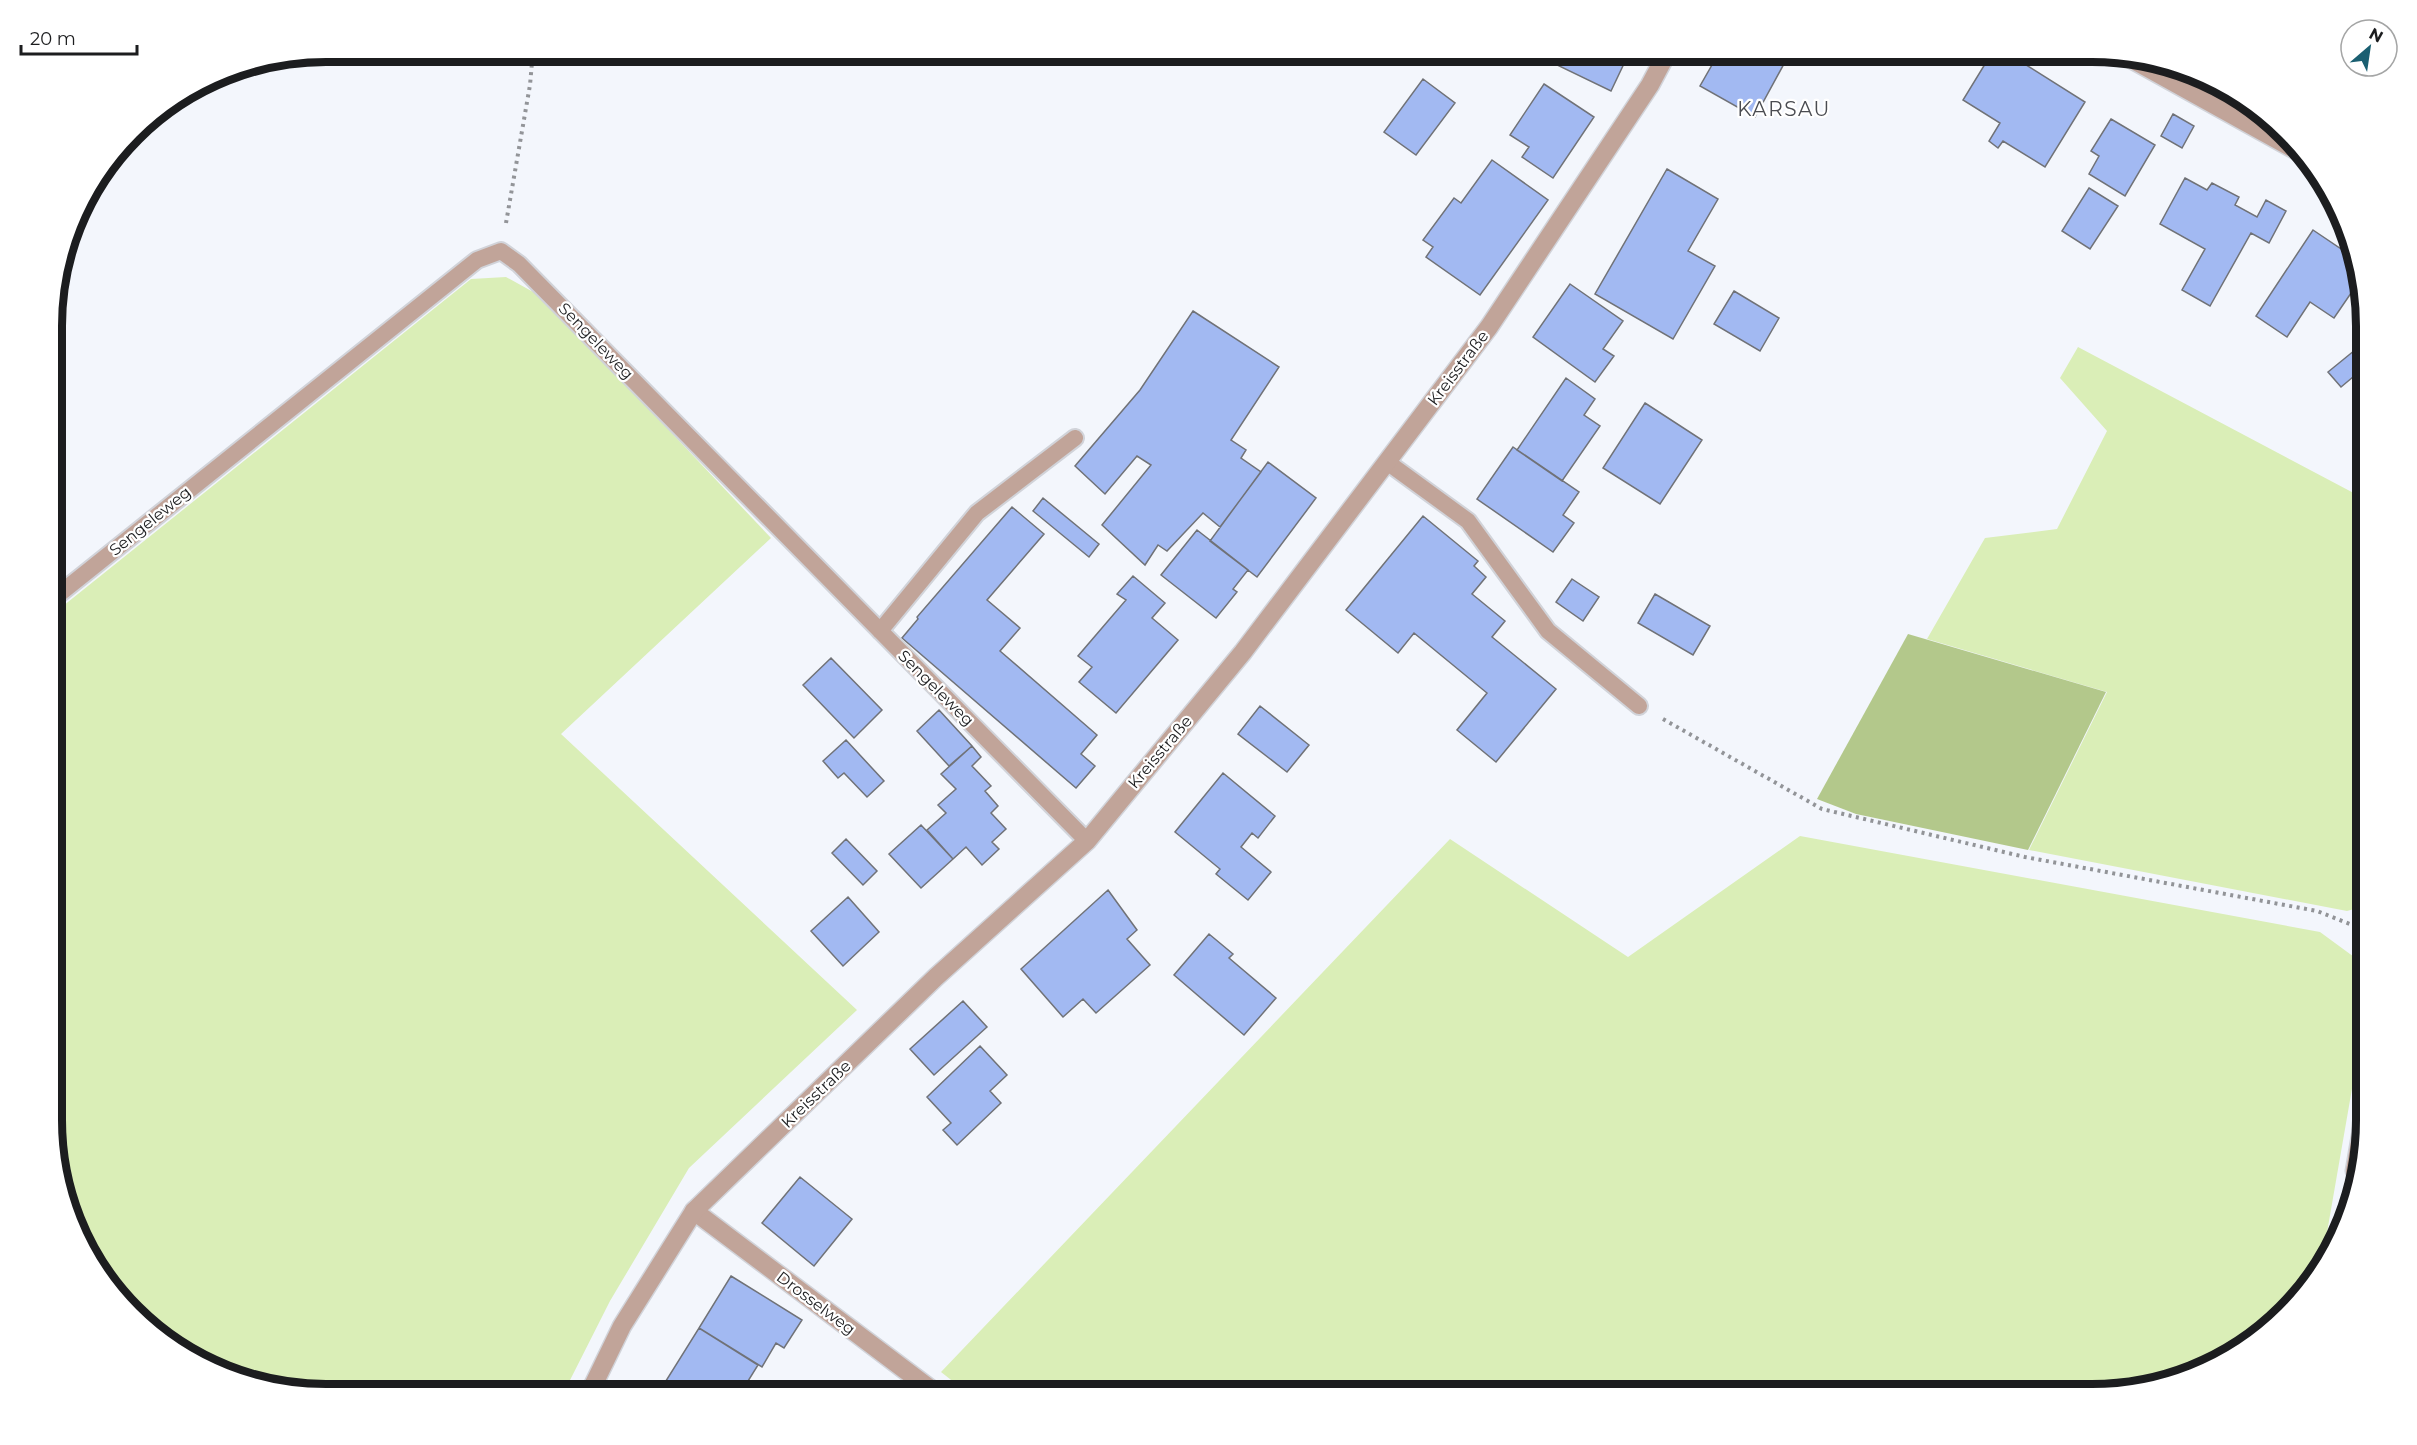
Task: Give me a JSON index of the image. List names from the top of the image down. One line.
{"streets":{"street":["Kreisstraße","Drosselweg"],"lane":["Sengeleweg"]},"crossings":[["Sengeleweg","Kreisstraße"],["Kreisstraße","Drosselweg"]],"districts":["KARSAU"],"scale_bar":"20 m","north":"top right"}
